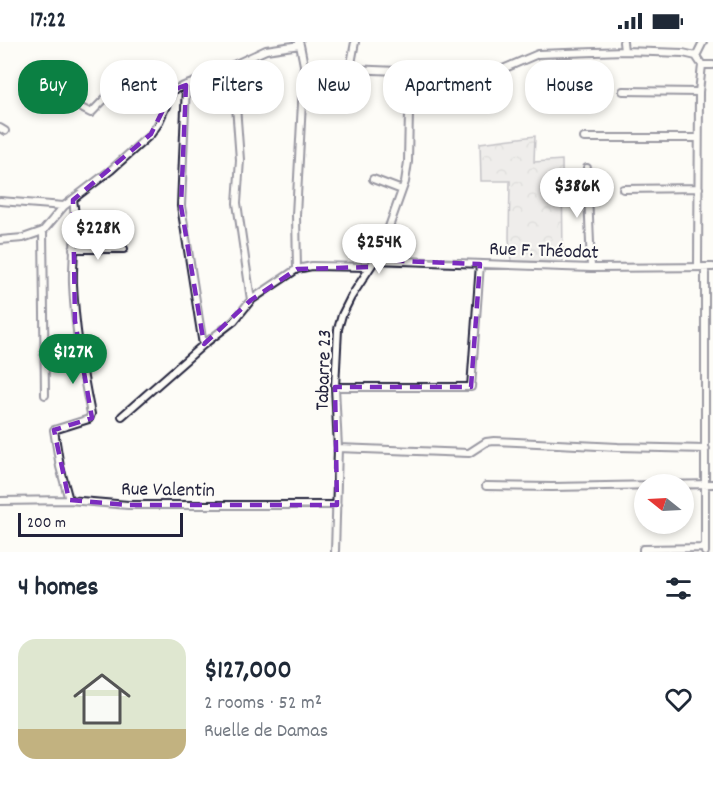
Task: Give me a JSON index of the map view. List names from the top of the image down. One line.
{"streets":{"street":["Rue F. Théodat","Tabarre 23","Rue Valentin"]},"crossings":[["Rue F. Théodat","Tabarre 23"],["Tabarre 23","Rue Valentin"]],"scale_bar":"200 m","north":"left","page":{"status":"17:22","chip":["Buy","Rent","Filters","New","Apartment","House"],"price":["$386K","$228K","$254K","$127K"],"scale":"200 m","heading":"4 homes","list":[{"name":"$127,000","note":"2 rooms · 52 m² · Ruelle de Damas"}]}}
